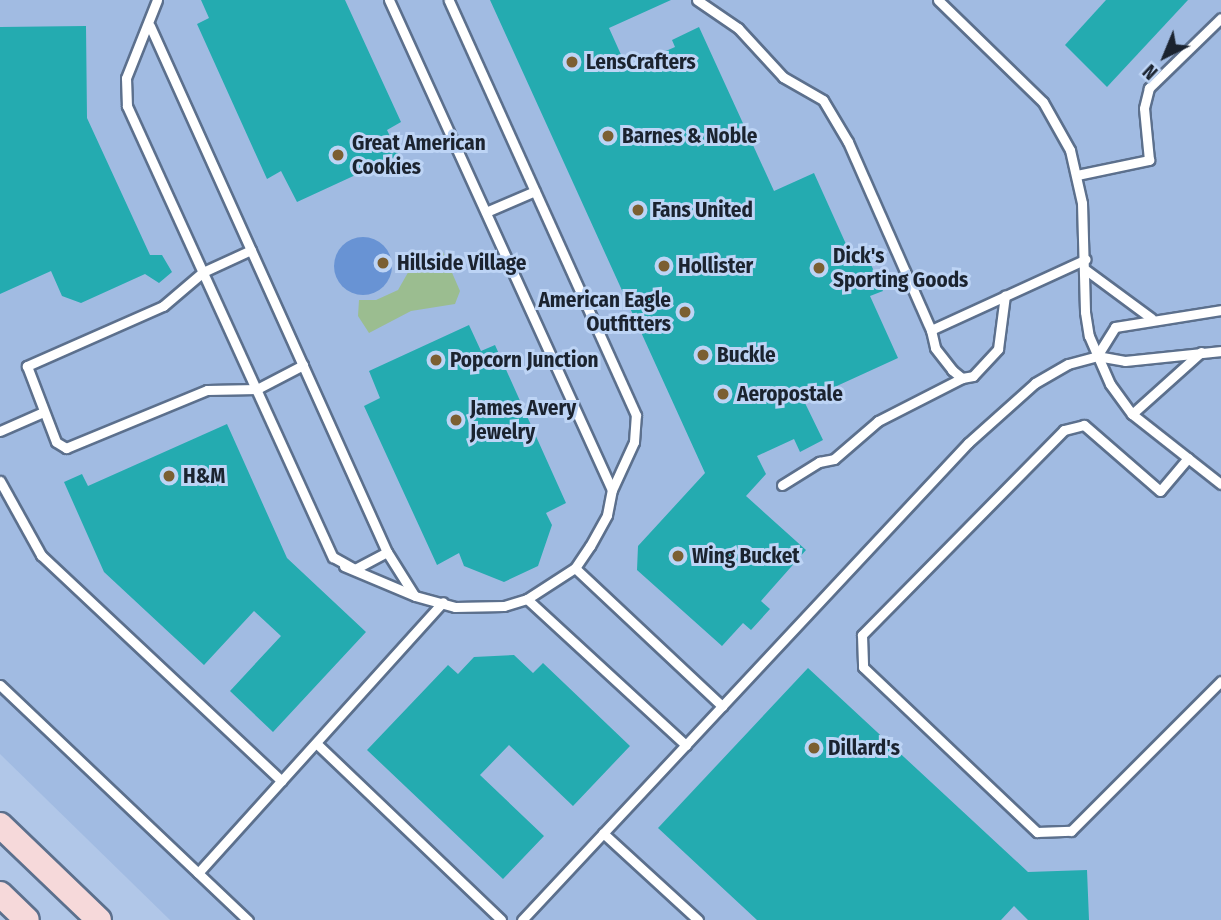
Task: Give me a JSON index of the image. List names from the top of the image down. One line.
{"places":["LensCrafters","Barnes & Noble","Great American Cookies","Fans United","Hillside Village","Hollister","Dick's Sporting Goods","American Eagle Outfitters","Buckle","Popcorn Junction","Aeropostale","James Avery Jewelry","H&M","Wing Bucket","Dillard's"],"north":"bottom left"}
